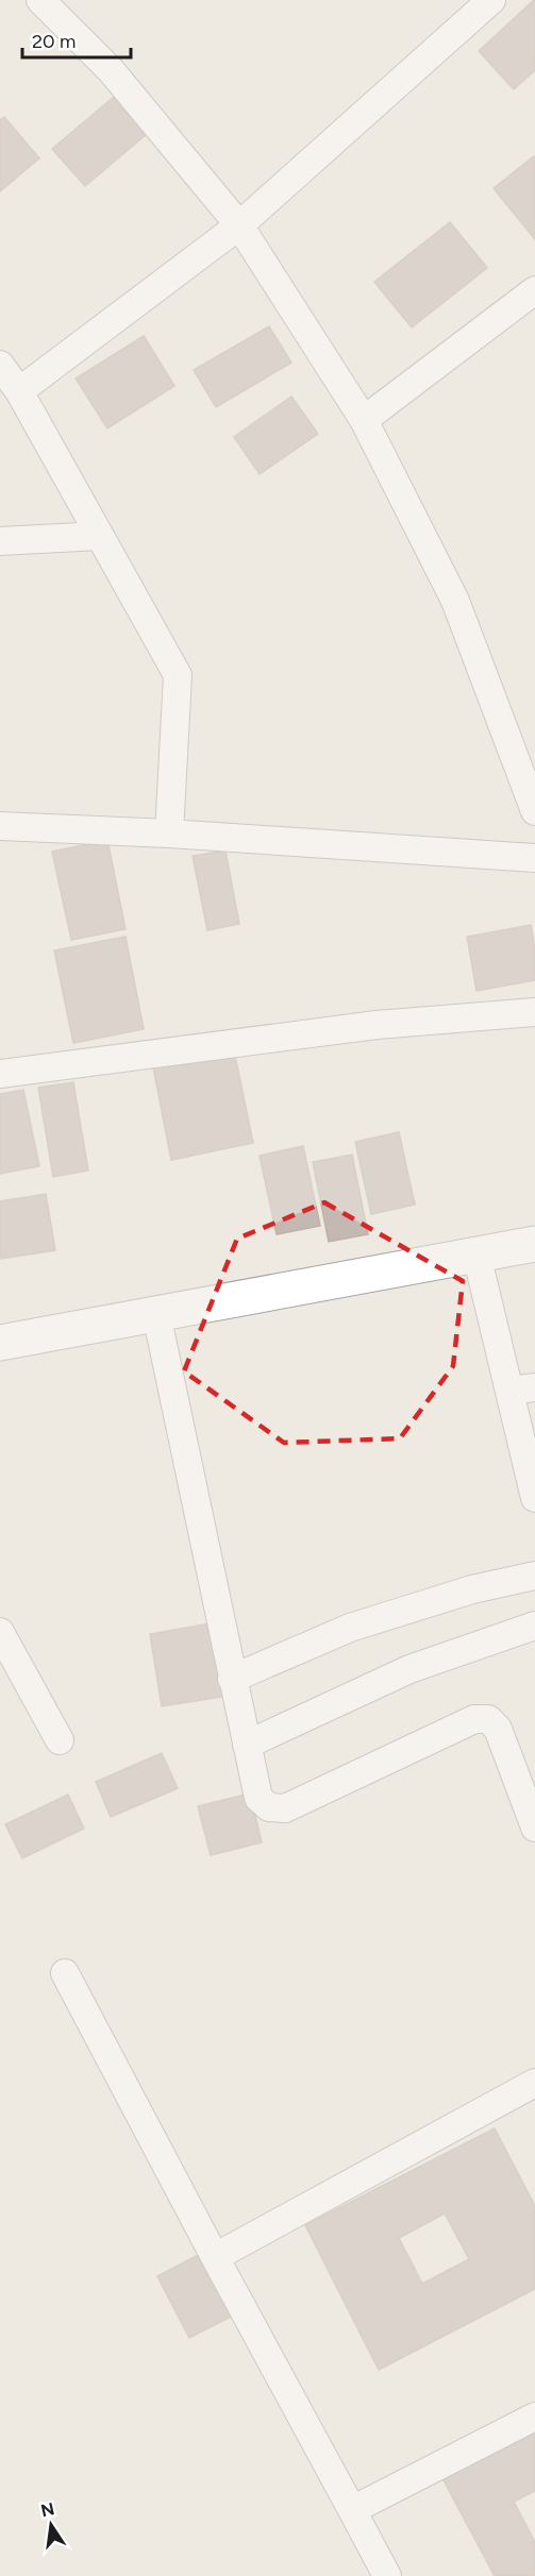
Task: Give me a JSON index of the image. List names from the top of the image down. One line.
{"scale_bar":"20 m","north":"top"}
